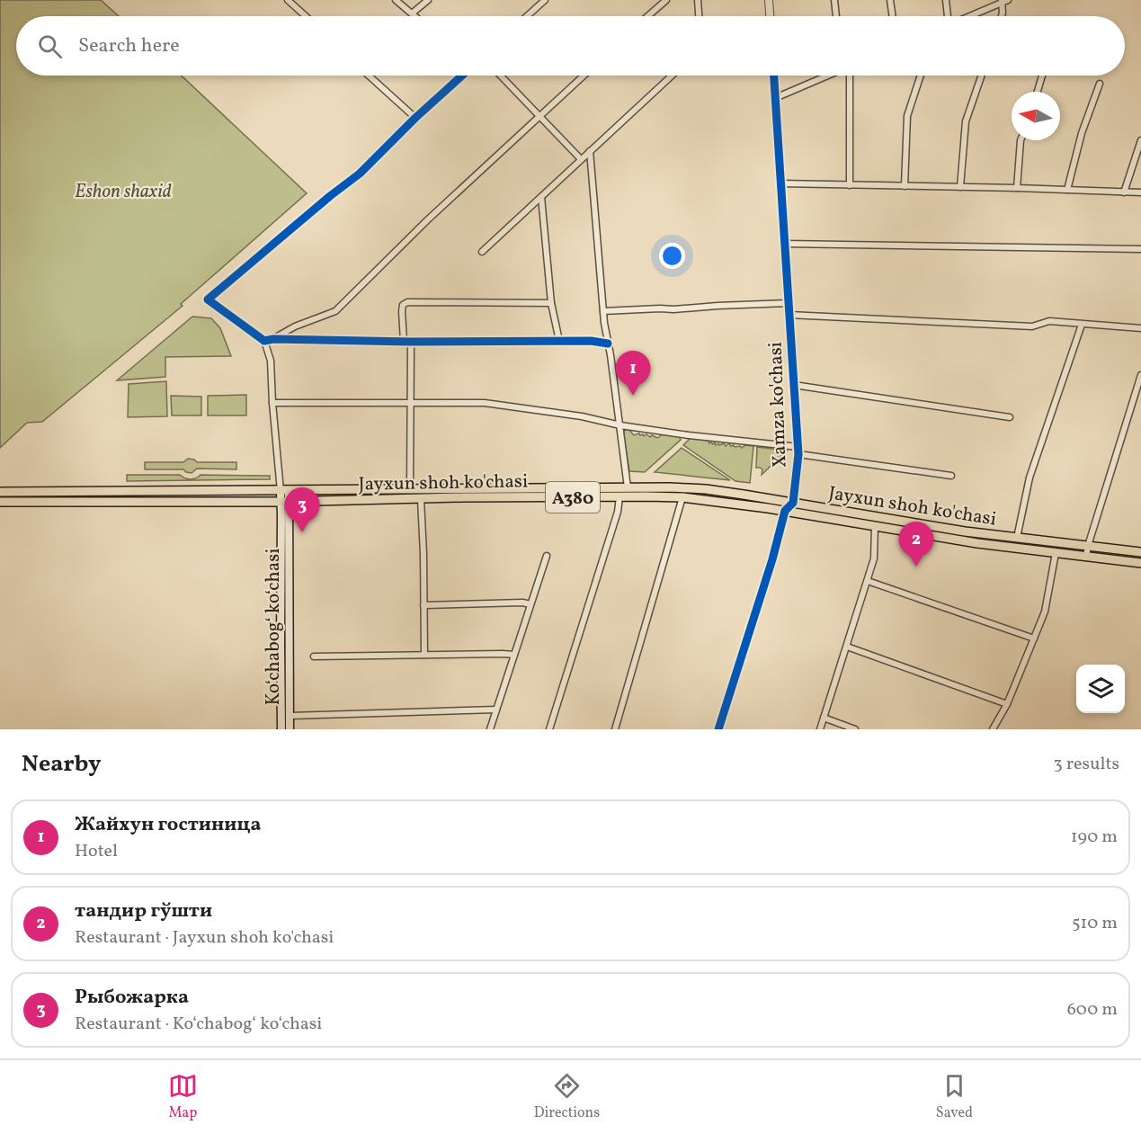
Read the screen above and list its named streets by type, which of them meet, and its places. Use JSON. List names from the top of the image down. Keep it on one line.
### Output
{"streets":{"highway":["Jayxun shoh ko'chasi","A380"],"main road":["Ko‘chabog‘ ko‘chasi"],"street":["Xamza ko'chasi"]},"crossings":[["Xamza ko'chasi","Jayxun shoh ko'chasi"],["Jayxun shoh ko'chasi","Ko‘chabog‘ ko‘chasi"]],"parks":["Eshon shaxid"],"north":"left","page":{"search":"Search here","pins":["1","3","2"],"heading":["Nearby","3 results"],"list":[{"mark":"1","name":"Жайхун гостиница","note":"Hotel","value":"190 m"},{"mark":"2","name":"тандир гўшти","note":"Restaurant · Jayxun shoh ko'chasi","value":"510 m"},{"mark":"3","name":"Рыбожарка","note":"Restaurant · Ko‘chabog‘ ko‘chasi","value":"600 m"}],"nav":["Map","Directions","Saved"]}}
